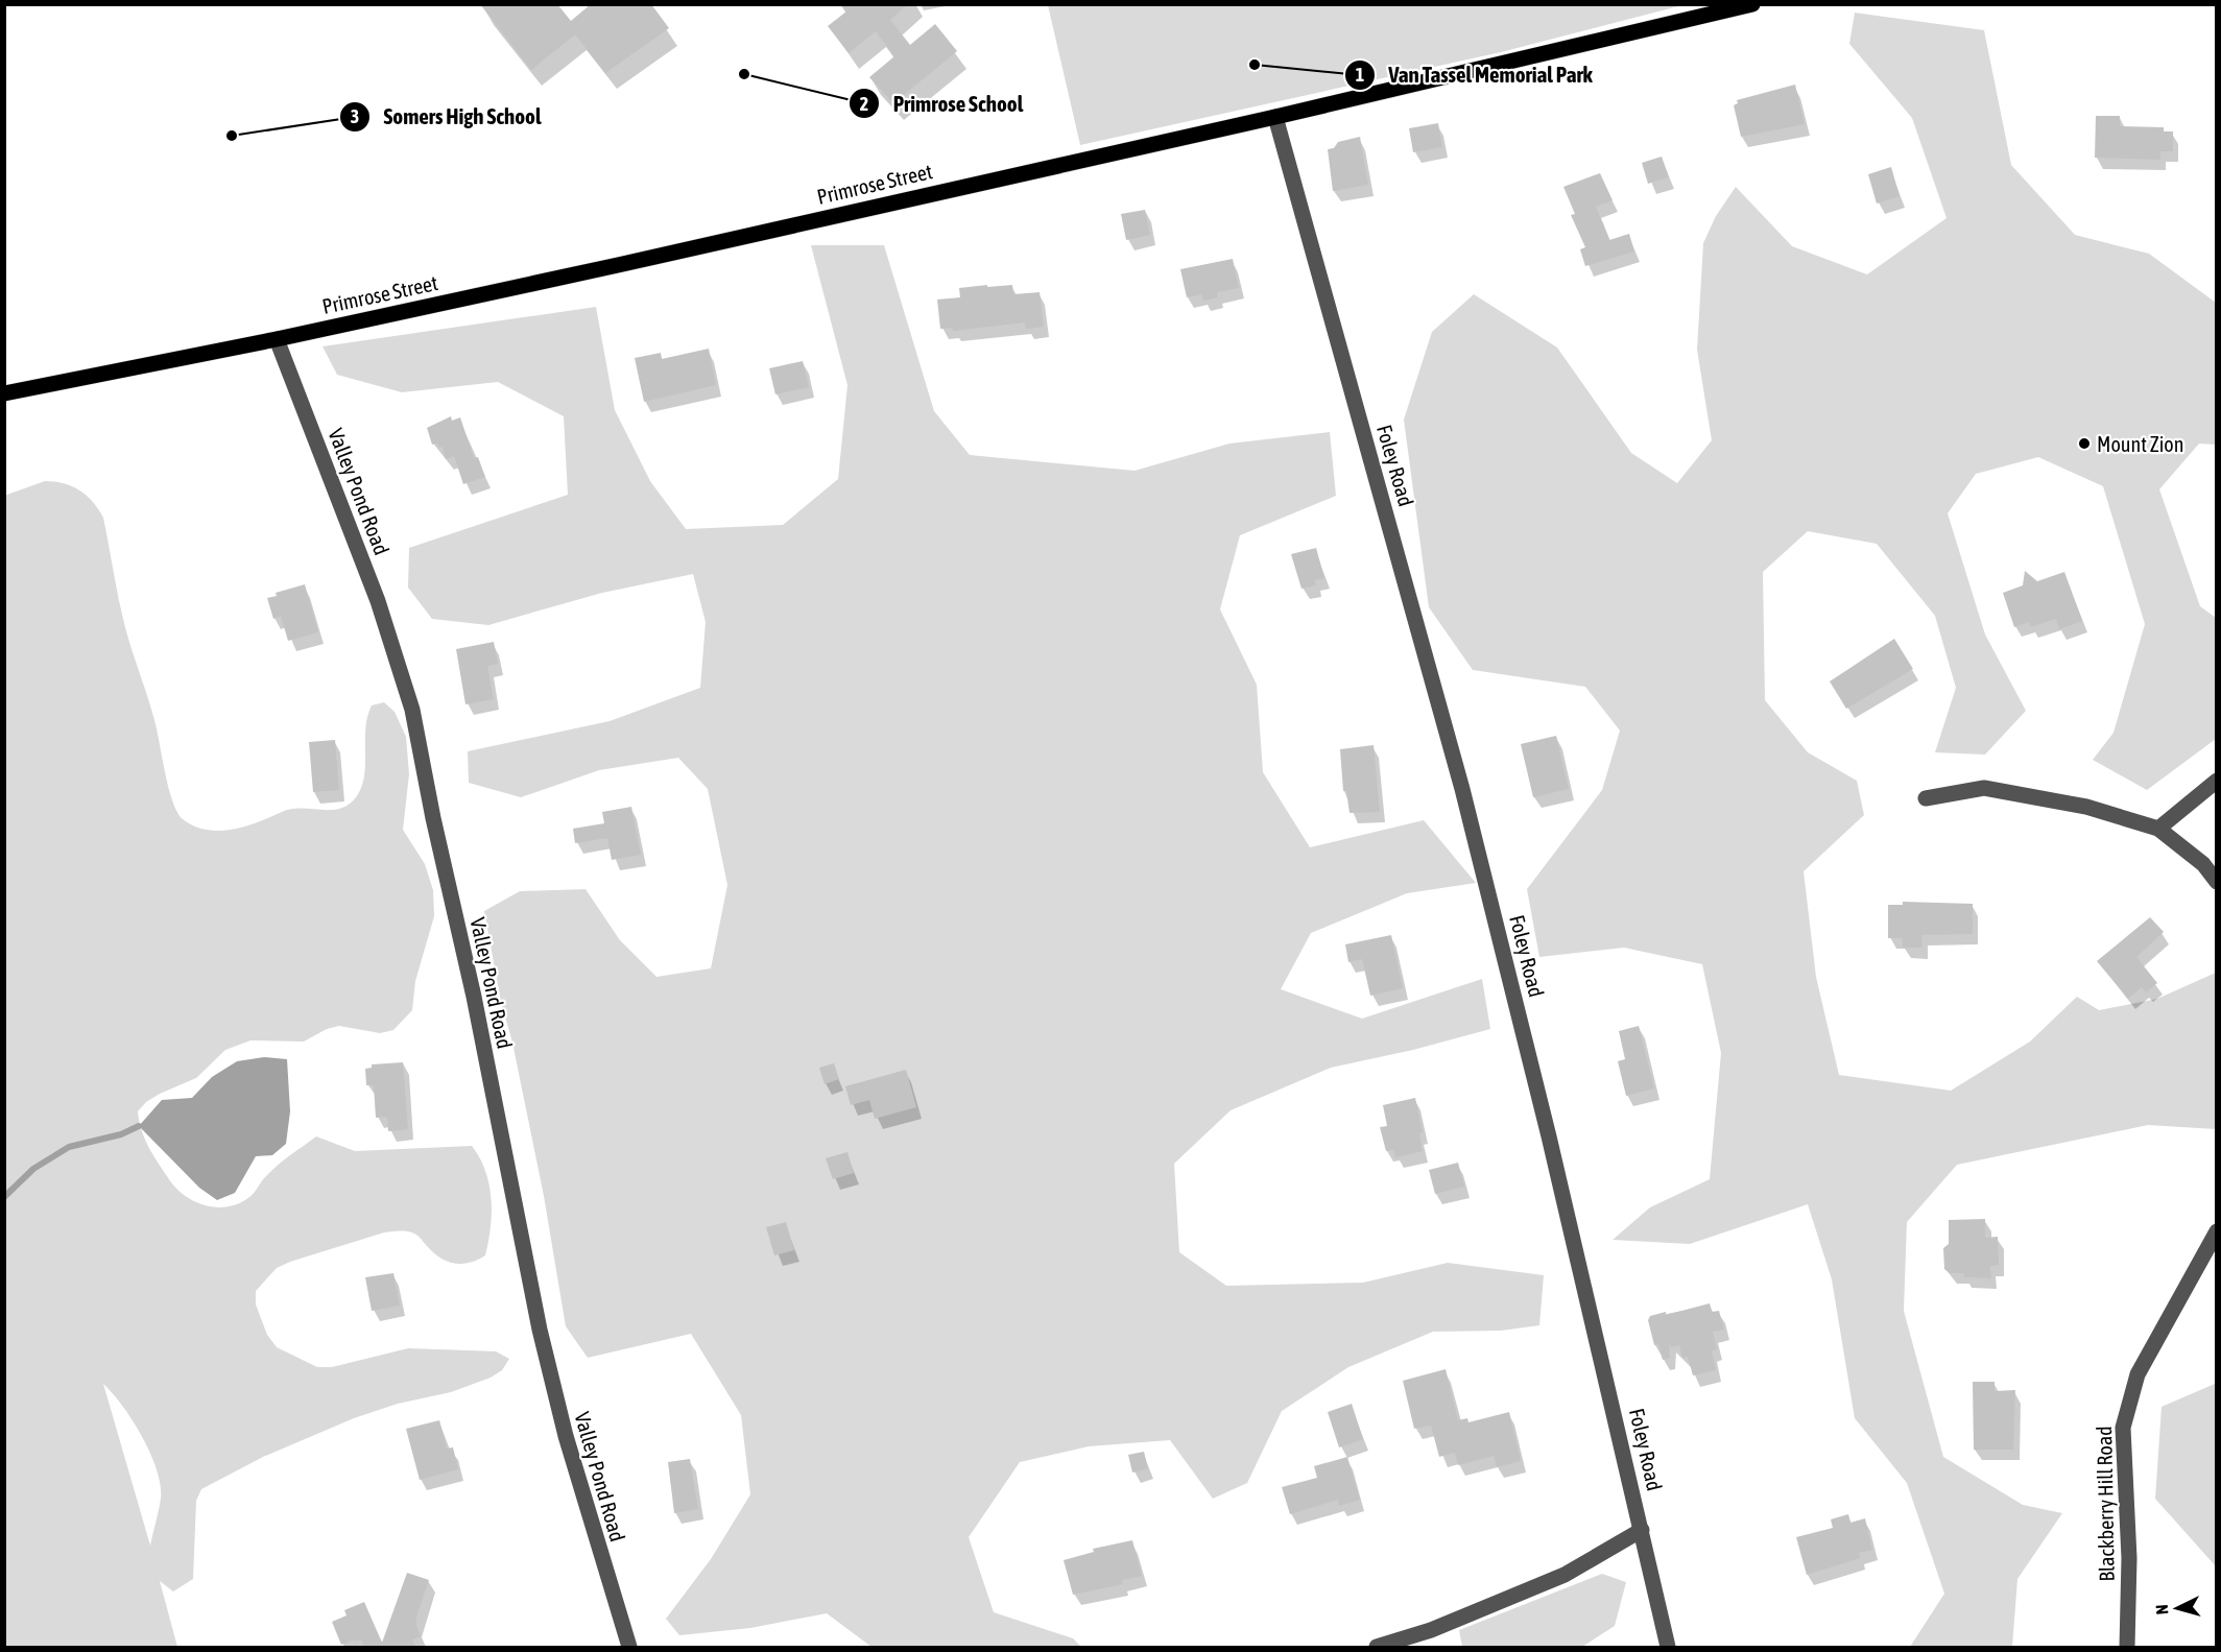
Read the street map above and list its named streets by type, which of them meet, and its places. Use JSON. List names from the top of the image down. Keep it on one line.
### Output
{"streets":{"main road":["Primrose Street"],"street":["Foley Road","Valley Pond Road","Blackberry Hill Road"]},"crossings":[["Primrose Street","Foley Road"],["Primrose Street","Valley Pond Road"]],"places":["Van Tassel Memorial Park","Primrose School","Somers High School","Mount Zion"],"north":"left"}
